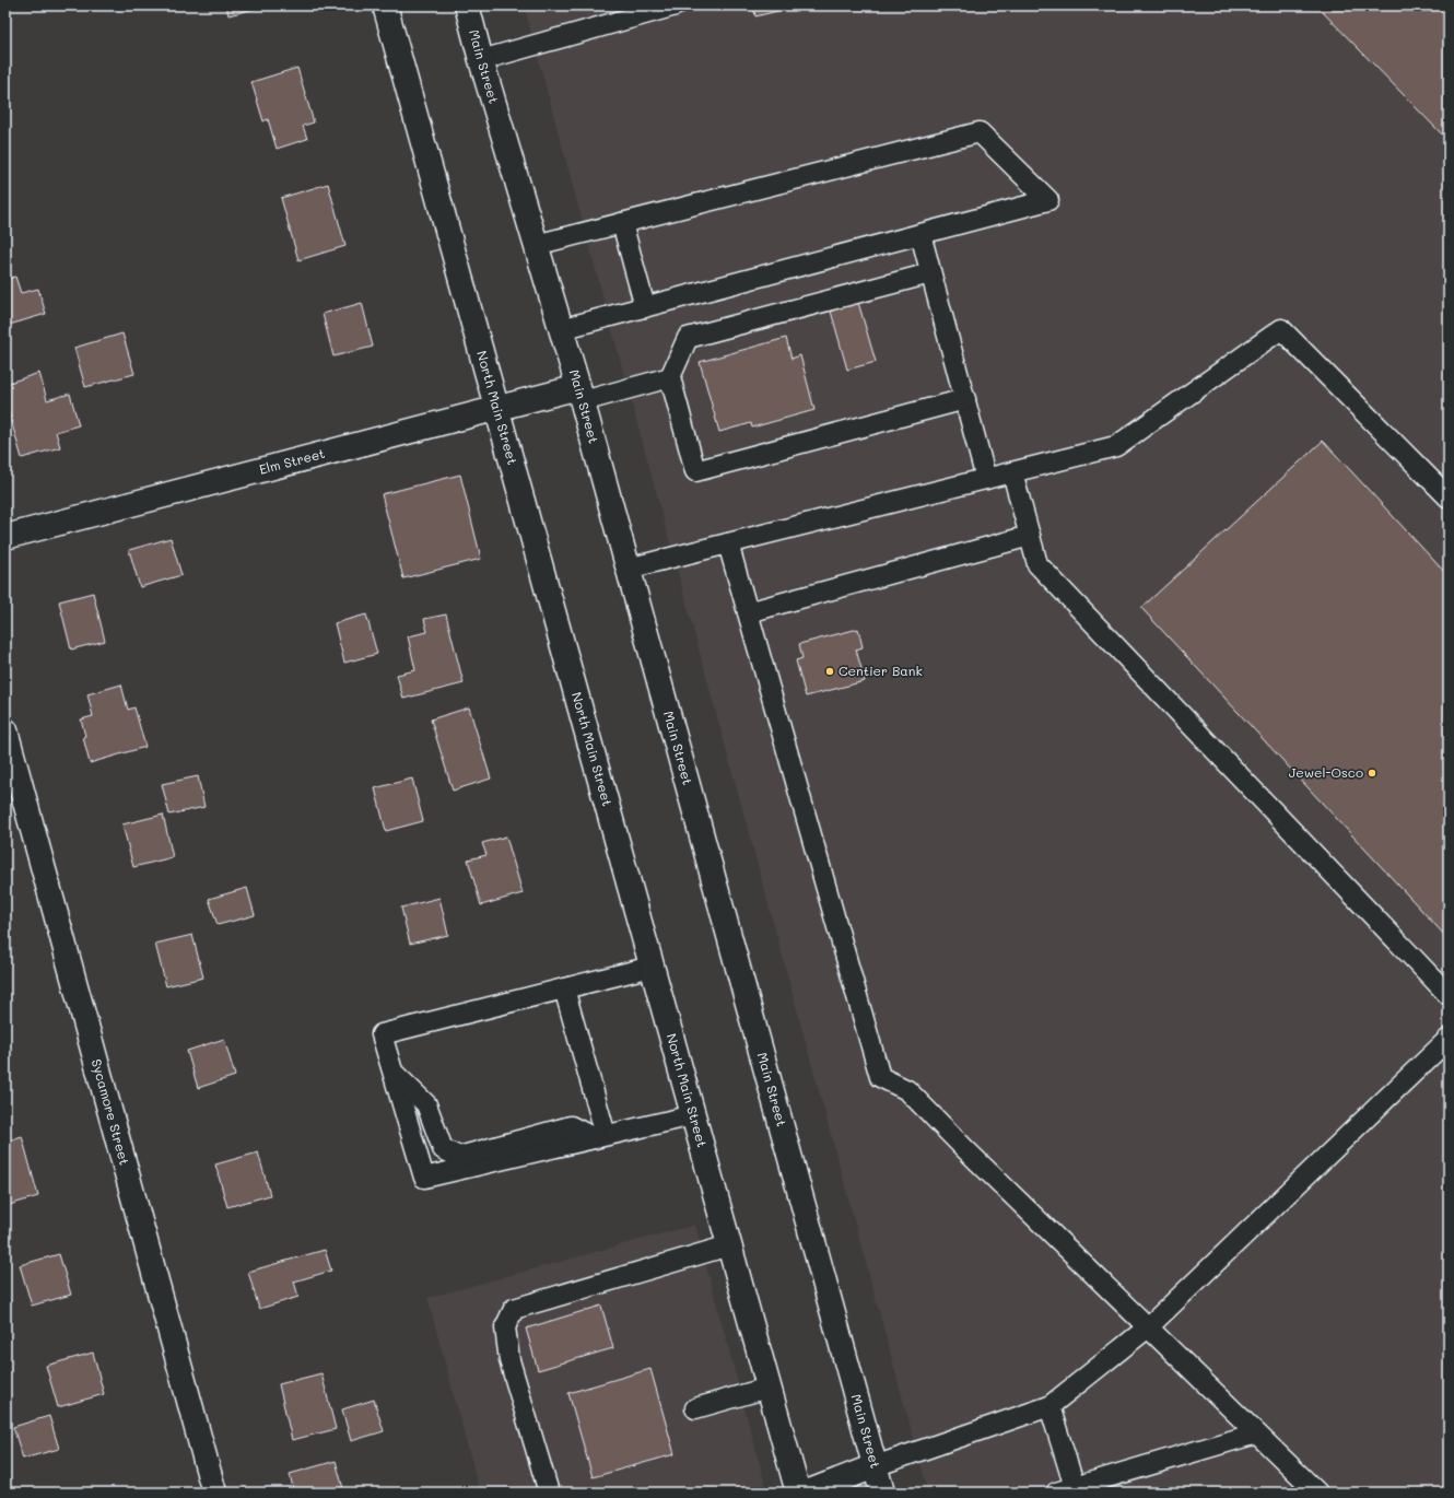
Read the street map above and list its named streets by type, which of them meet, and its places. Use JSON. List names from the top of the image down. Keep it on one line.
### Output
{"streets":{"street":["Main Street","North Main Street","Elm Street","Sycamore Street"]},"crossings":[["Main Street","Elm Street"],["North Main Street","Elm Street"]],"places":["Centier Bank","Jewel-Osco"]}
